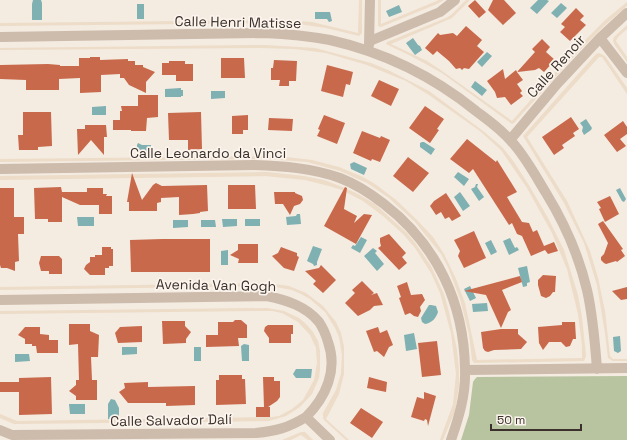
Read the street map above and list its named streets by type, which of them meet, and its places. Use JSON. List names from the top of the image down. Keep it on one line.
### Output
{"streets":{"street":["Calle Henri Matisse","Calle Renoir","Calle Leonardo da Vinci","Avenida Van Gogh","Calle Salvador Dalí"]},"crossings":[["Calle Henri Matisse","Calle Renoir"],["Avenida Van Gogh","Calle Salvador Dalí"]],"scale_bar":"50 m"}
